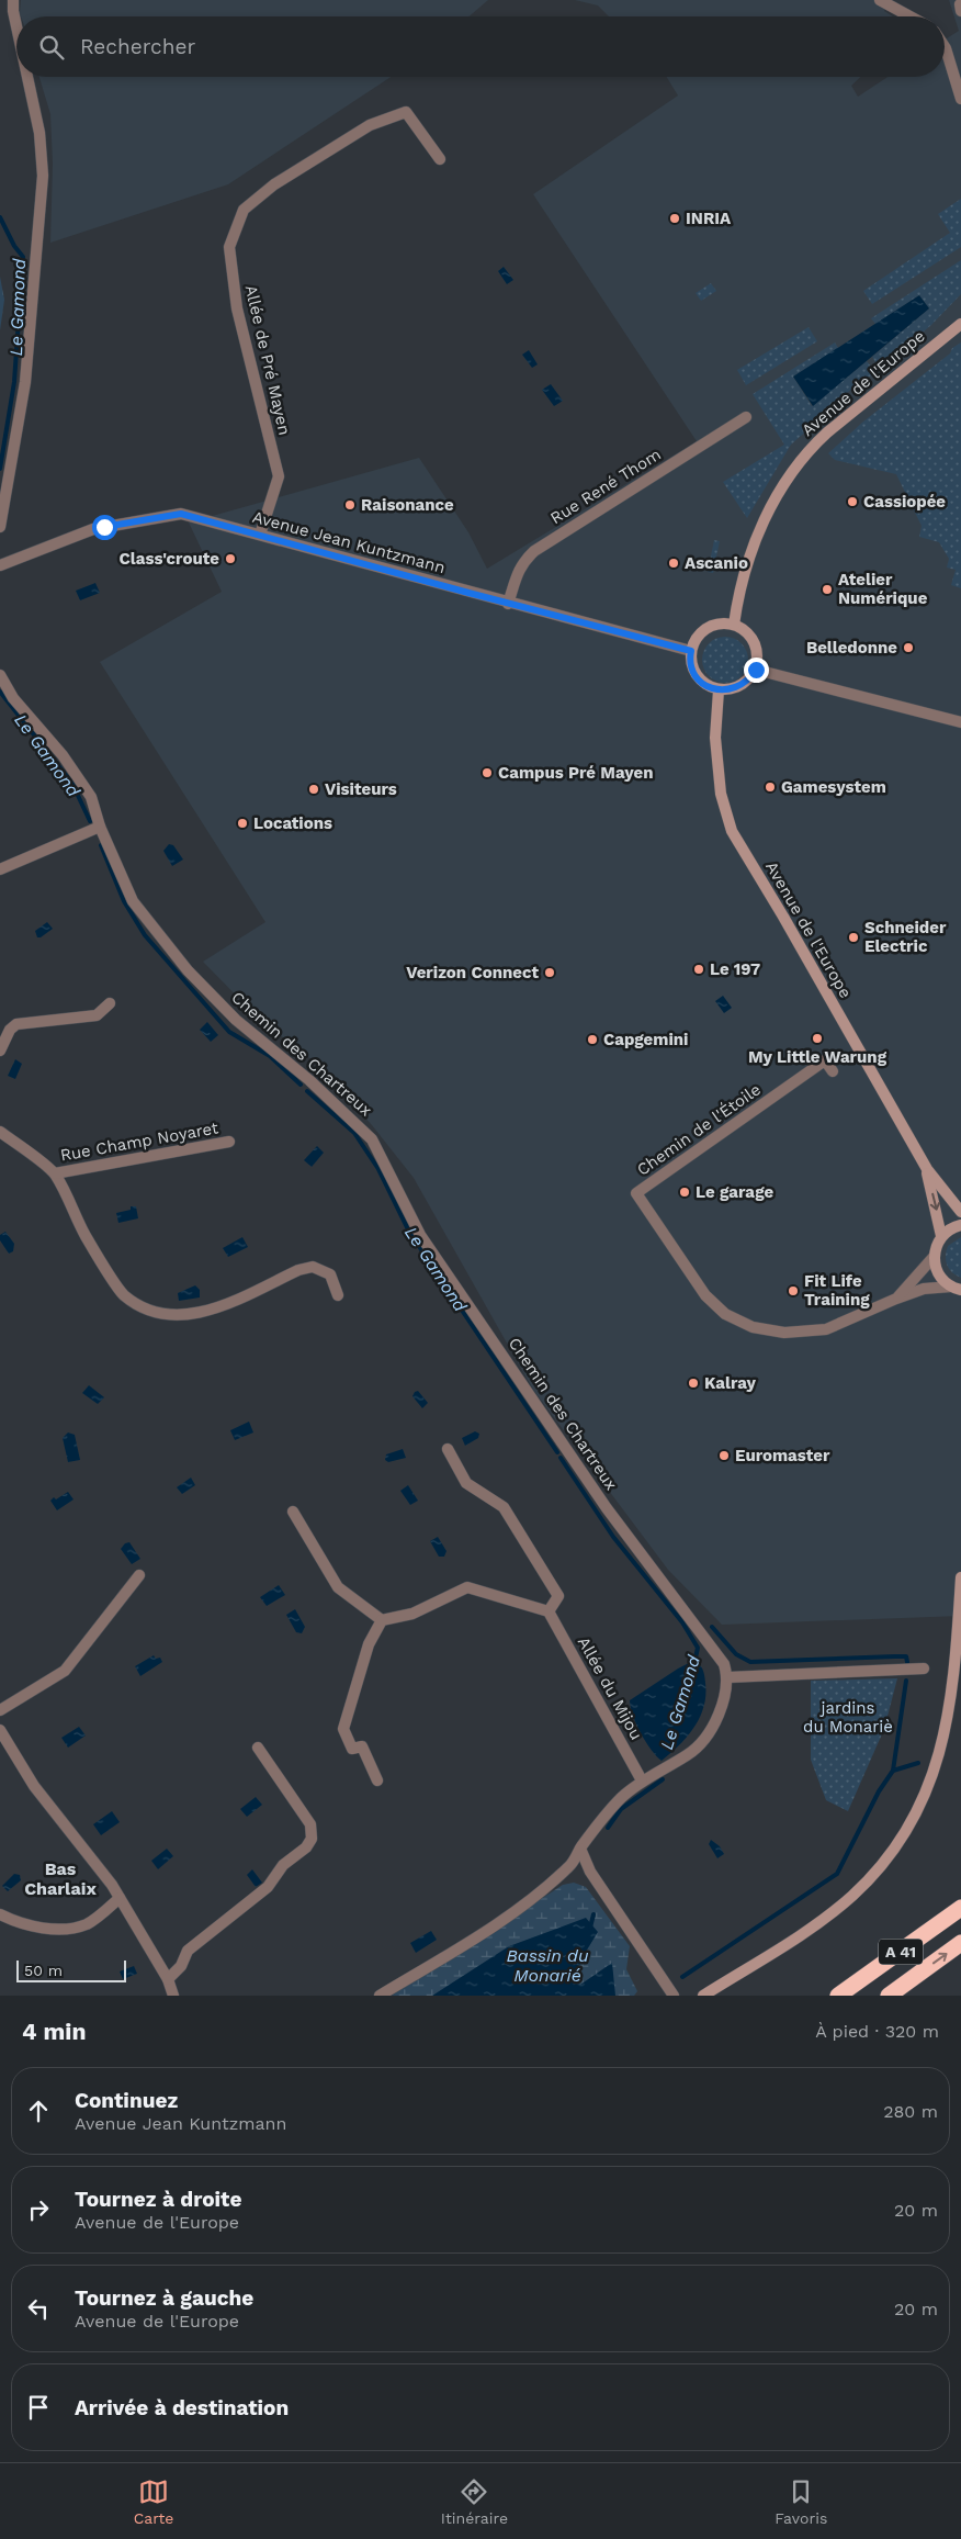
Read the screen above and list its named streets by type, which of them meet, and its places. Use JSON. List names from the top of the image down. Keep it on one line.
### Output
{"streets":{"highway":["A 41"],"main road":["Avenue de l'Europe"],"street":["Allée de Pré Mayen","Rue René Thom","Avenue Jean Kuntzmann","Chemin des Chartreux","Chemin de l'Étoile","Rue Champ Noyaret","Allée du Mijou"]},"crossings":[["Allée de Pré Mayen","Avenue Jean Kuntzmann"],["Avenue de l'Europe","Avenue Jean Kuntzmann"],["Rue René Thom","Avenue Jean Kuntzmann"]],"districts":["Bas Charlaix"],"water":["Le Gamond","Bassin du Monarié"],"parks":["jardins du Monariè"],"places":["INRIA","Cassiopée","Raisonance","Class'croute","Ascanio","Atelier Numérique","Belledonne","Campus Pré Mayen","Gamesystem","Visiteurs","Locations","Schneider Electric","Le 197","Verizon Connect","My Little Warung","Capgemini","Le garage","Fit Life Training","Kalray","Euromaster"],"scale_bar":"50 m","page":{"search":"Rechercher","scale":"50 m","heading":["4 min","À pied · 320 m"],"list":[["Continuez","Avenue Jean Kuntzmann","280 m"],["Tournez à droite","Avenue de l'Europe","20 m"],["Tournez à gauche","Avenue de l'Europe","20 m"],"Arrivée à destination"],"nav":["Carte","Itinéraire","Favoris"]}}
